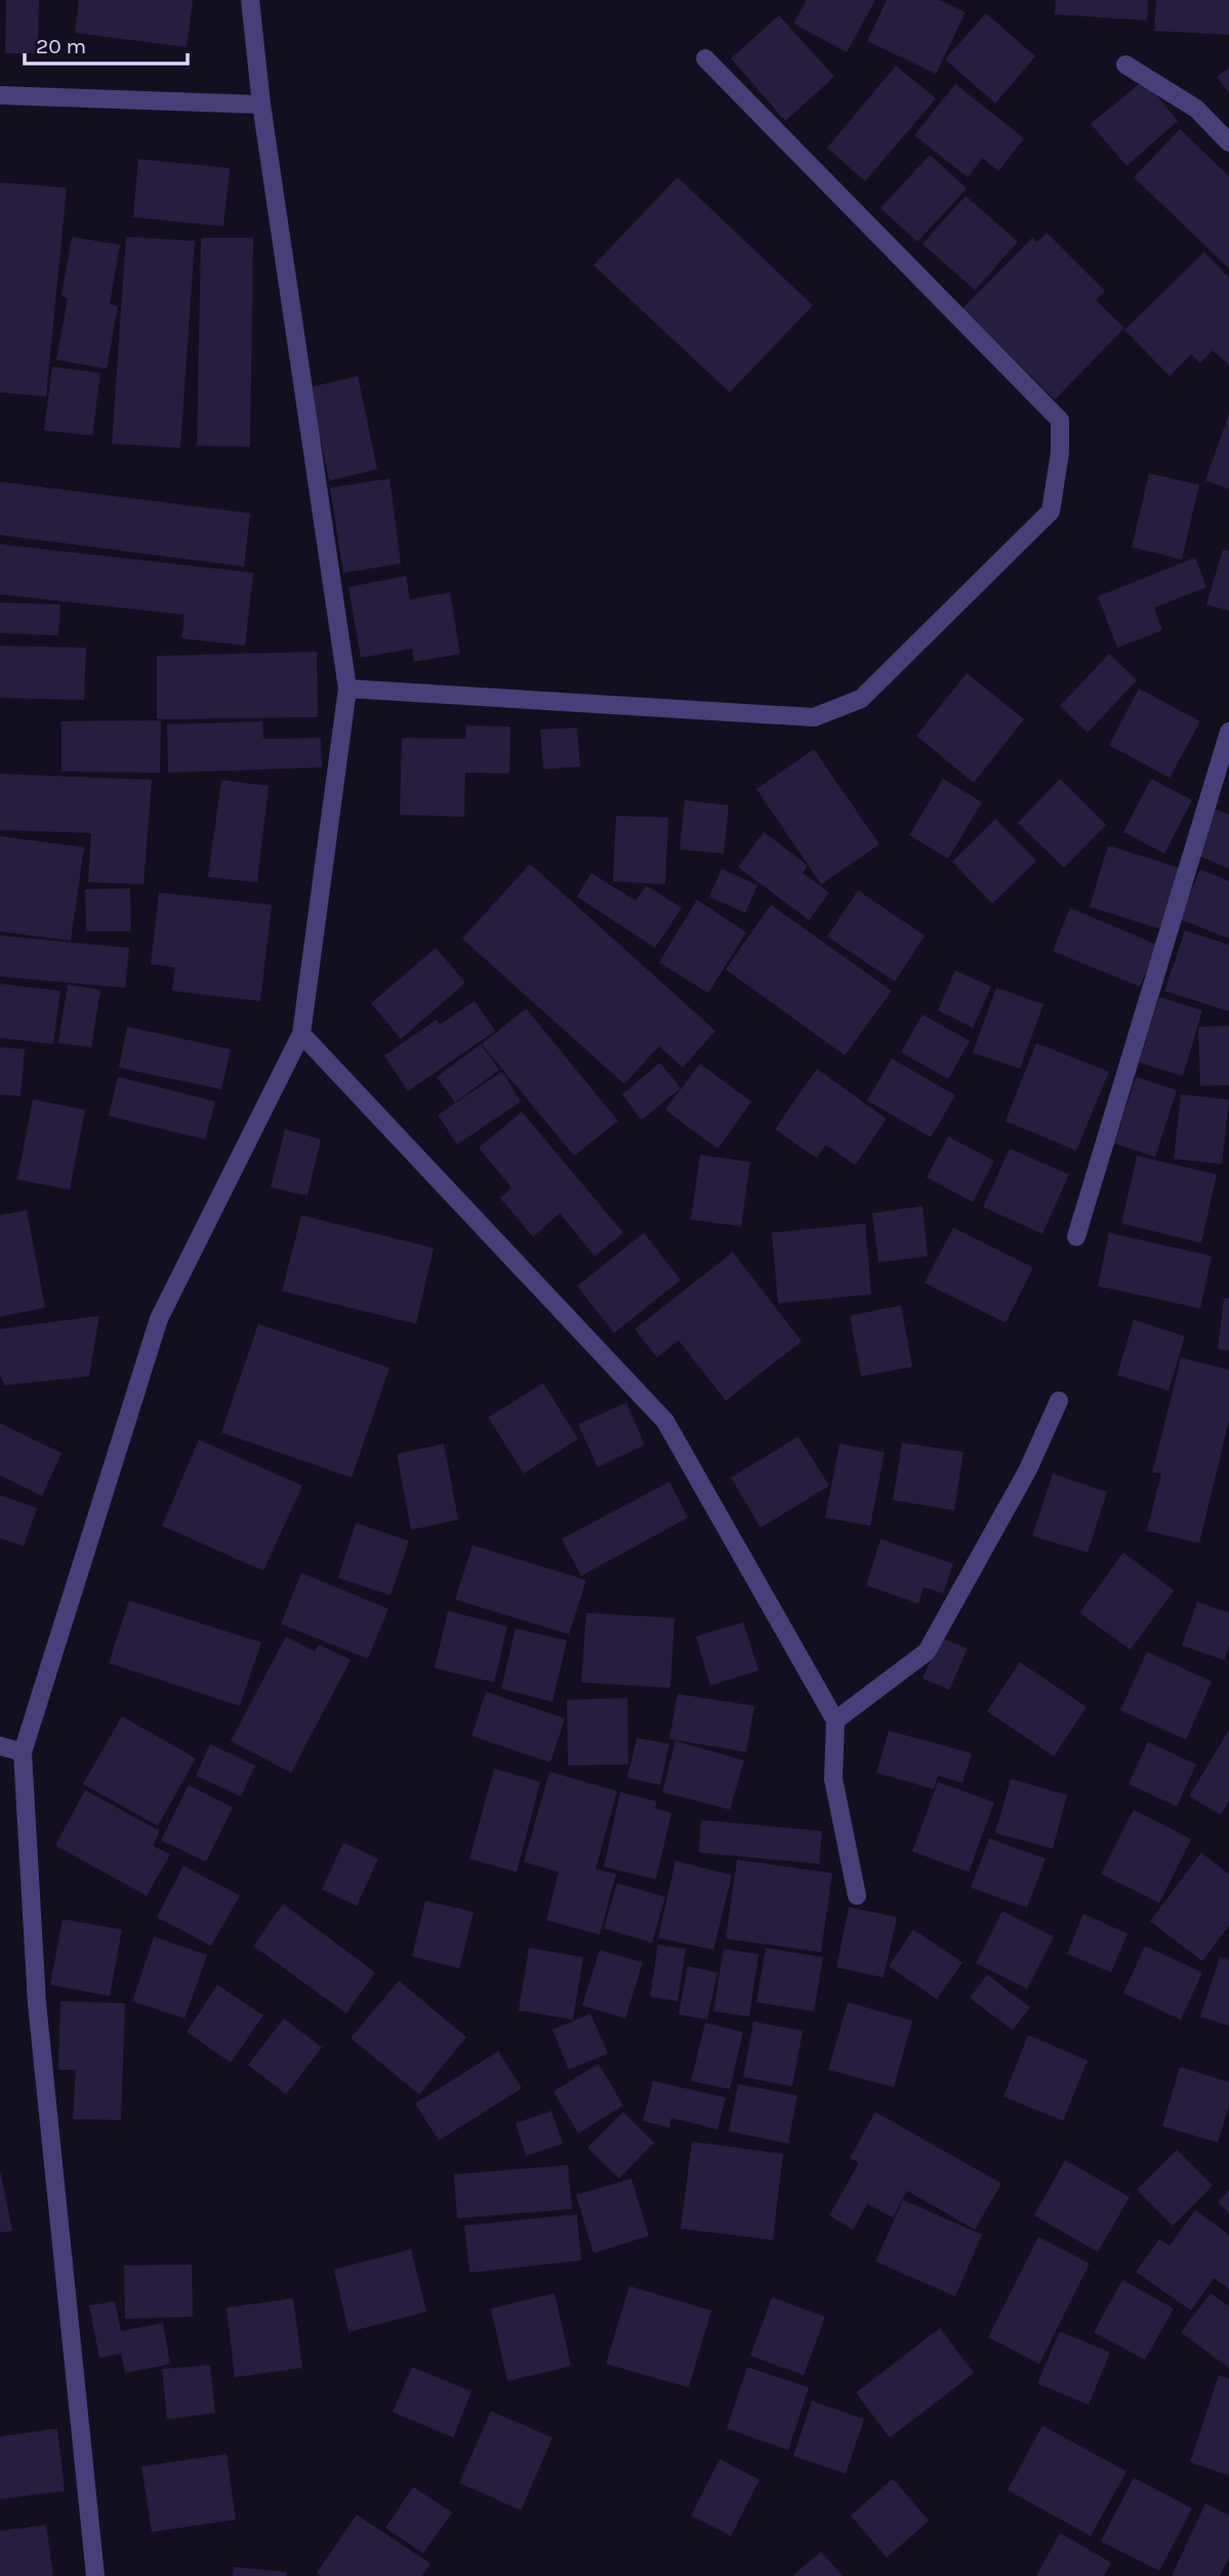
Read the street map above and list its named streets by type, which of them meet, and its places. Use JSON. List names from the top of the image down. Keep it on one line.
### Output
{"scale_bar":"20 m"}
